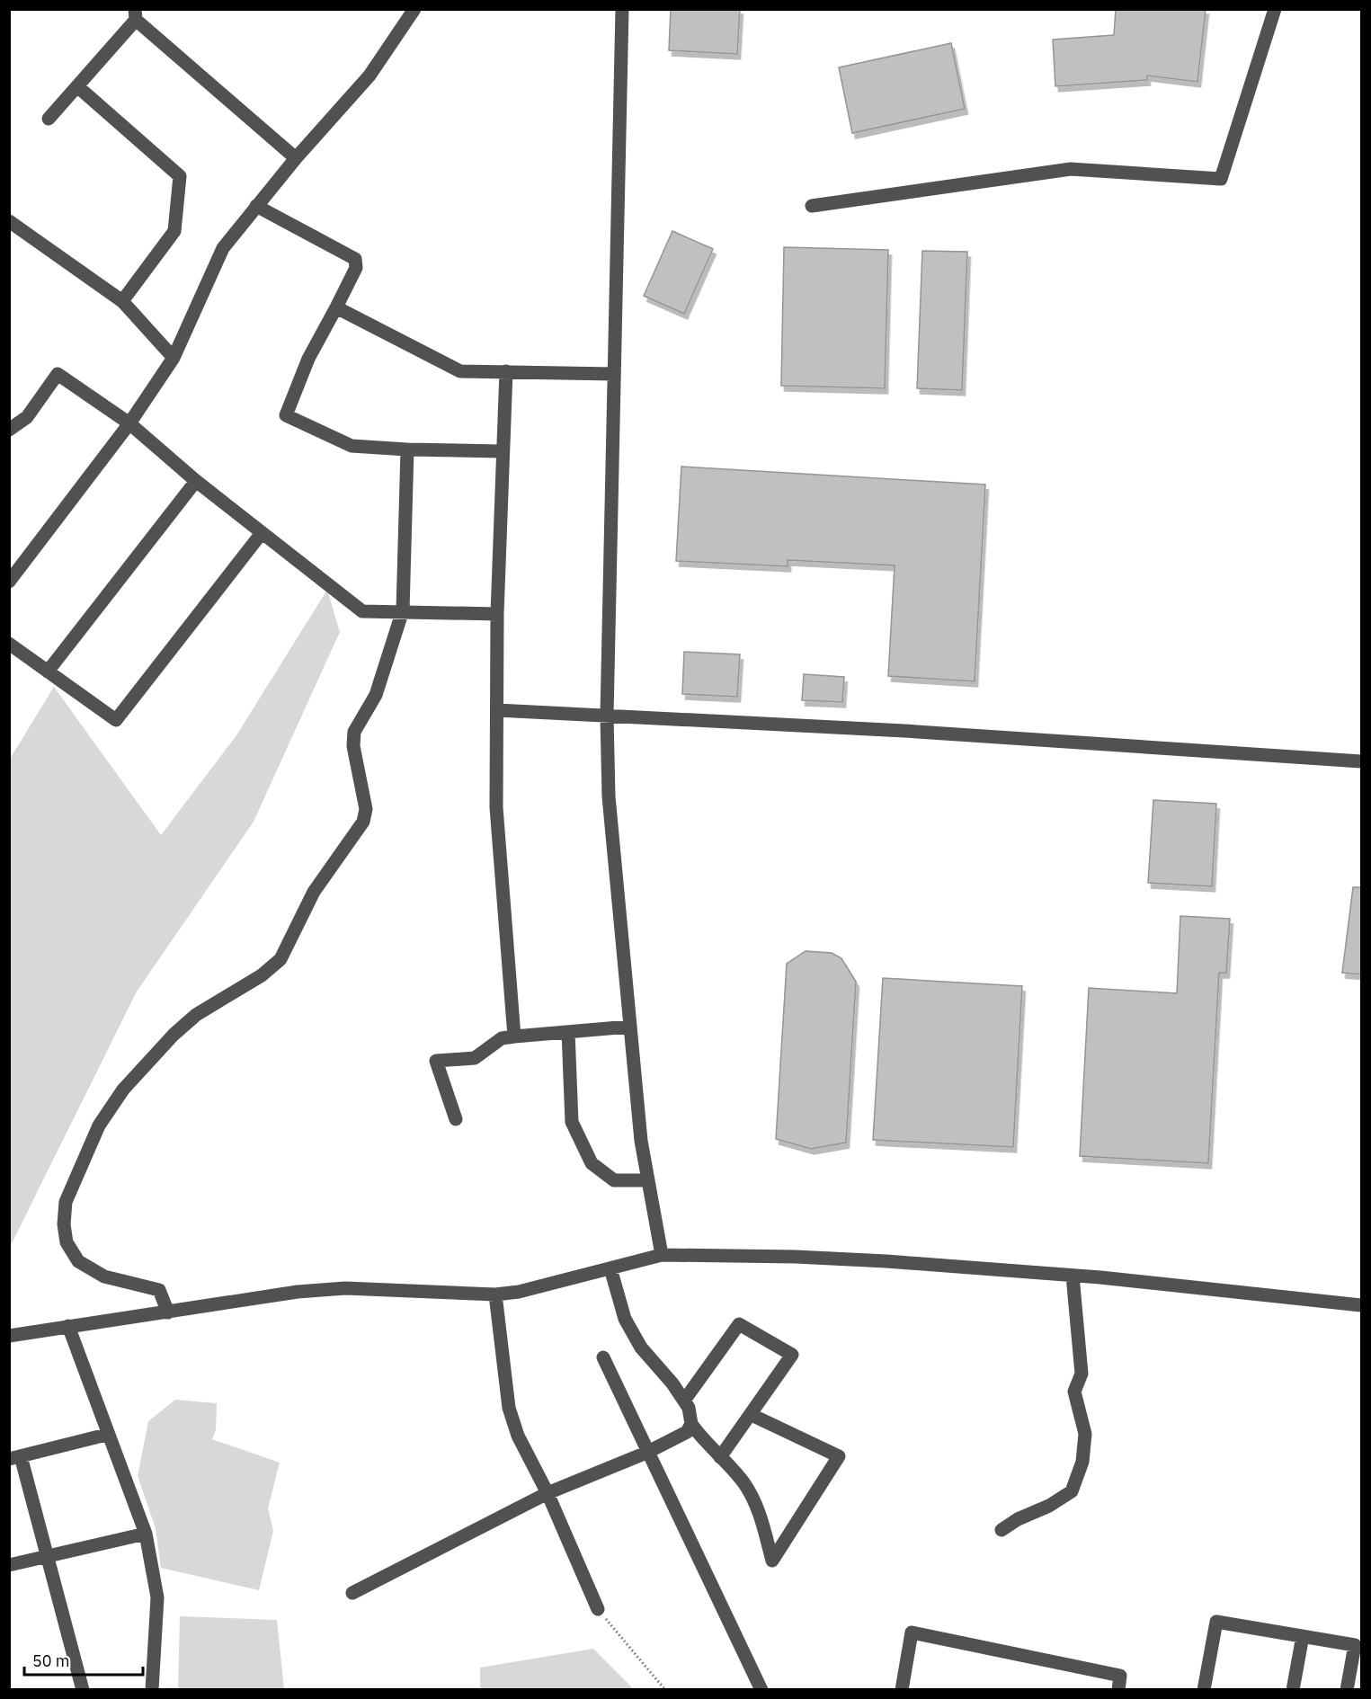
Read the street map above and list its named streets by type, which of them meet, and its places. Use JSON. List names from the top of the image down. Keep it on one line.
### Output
{"scale_bar":"50 m"}
